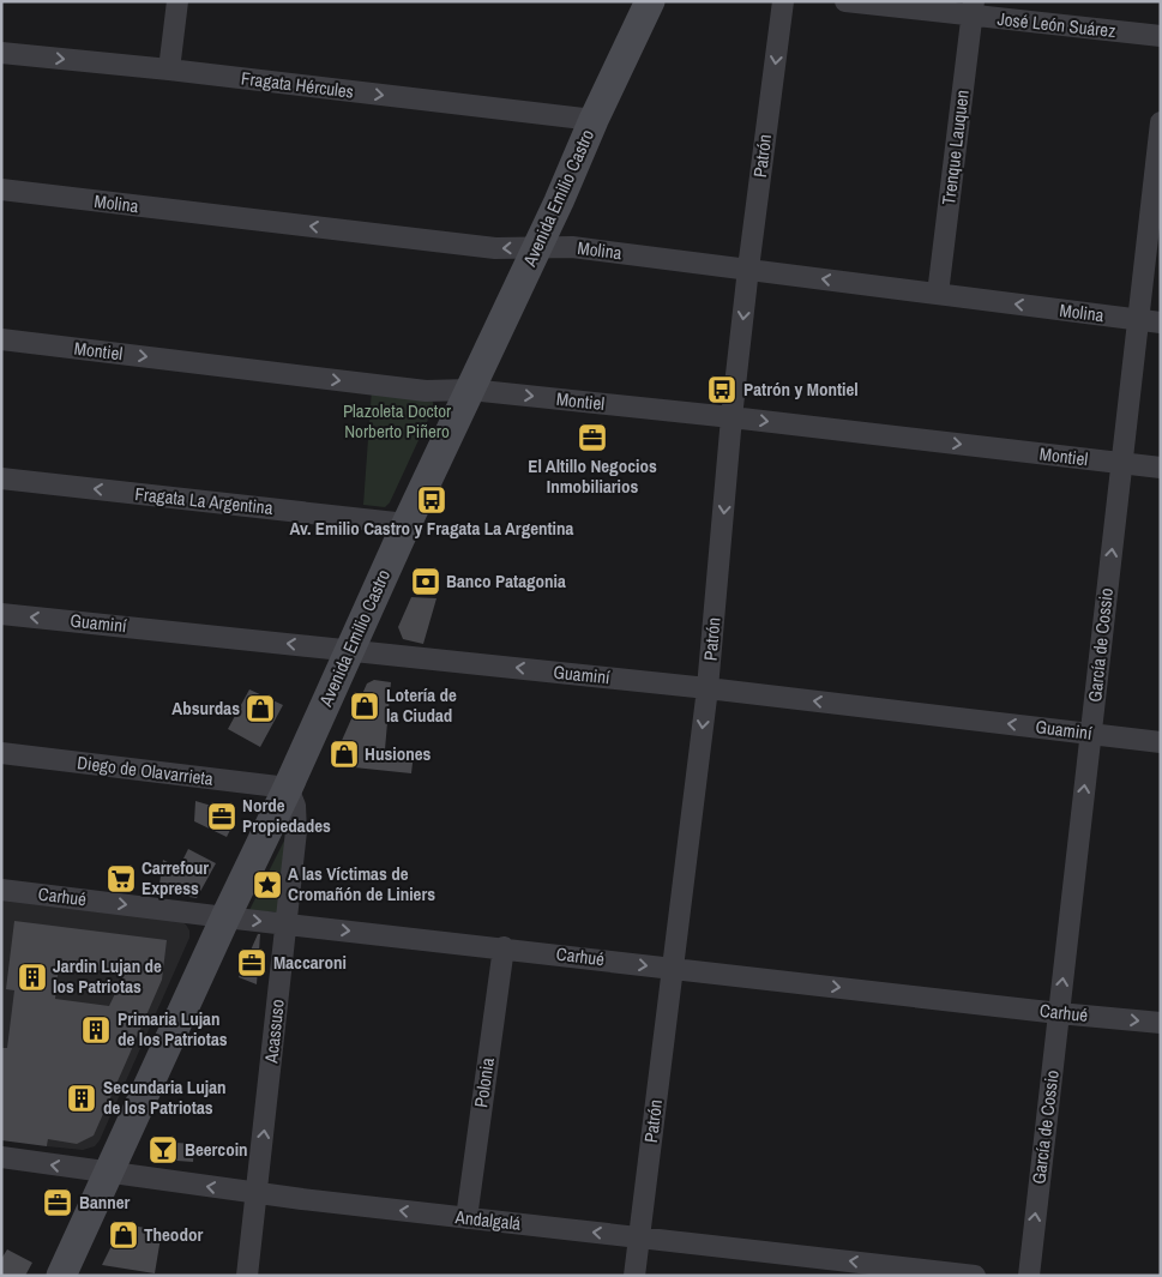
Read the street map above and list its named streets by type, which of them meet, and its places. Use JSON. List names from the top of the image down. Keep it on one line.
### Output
{"streets":{"main road":["Avenida Emilio Castro"],"street":["José León Suárez","Fragata Hércules","Trenque Lauquen","Patrón","Molina","Montiel","Fragata La Argentina","Guaminí","García de Cossio","Diego de Olavarrieta","Carhué","Acassuso","Polonia","Andalgalá"]},"crossings":[["José León Suárez","Trenque Lauquen"],["Fragata Hércules","Avenida Emilio Castro"],["Trenque Lauquen","Molina"],["Patrón","Molina"],["Patrón","Montiel"],["Patrón","Guaminí"],["Patrón","Carhué"],["Patrón","Andalgalá"],["Avenida Emilio Castro","Molina"],["Avenida Emilio Castro","Montiel"],["Avenida Emilio Castro","Fragata La Argentina"],["Avenida Emilio Castro","Guaminí"],["Avenida Emilio Castro","Diego de Olavarrieta"],["Avenida Emilio Castro","Carhué"],["Avenida Emilio Castro","Acassuso"],["Avenida Emilio Castro","Andalgalá"],["Molina","García de Cossio"],["Montiel","García de Cossio"],["Guaminí","García de Cossio"],["García de Cossio","Carhué"],["Diego de Olavarrieta","Acassuso"],["Carhué","Acassuso"],["Carhué","Polonia"],["Acassuso","Andalgalá"],["Polonia","Andalgalá"]],"one_way":["Fragata Hércules","Patrón","Molina","Montiel","Fragata La Argentina","Guaminí","García de Cossio","Carhué","Acassuso","Andalgalá"],"parks":["Plazoleta Doctor Norberto Piñero"],"places":{"bus stop":["Patrón y Montiel","Av. Emilio Castro y Fragata La Argentina"],"office":["El Altillo Negocios Inmobiliarios","Norde Propiedades","Maccaroni","Banner"],"bank":["Banco Patagonia"],"shop":["Lotería de la Ciudad","Absurdas","Husiones","Theodor"],"supermarket":["Carrefour Express"],"place":["A las Víctimas de Cromañón de Liniers"],"building":["Jardin Lujan de los Patriotas","Primaria Lujan de los Patriotas","Secundaria Lujan de los Patriotas"],"bar":["Beercoin"]}}
